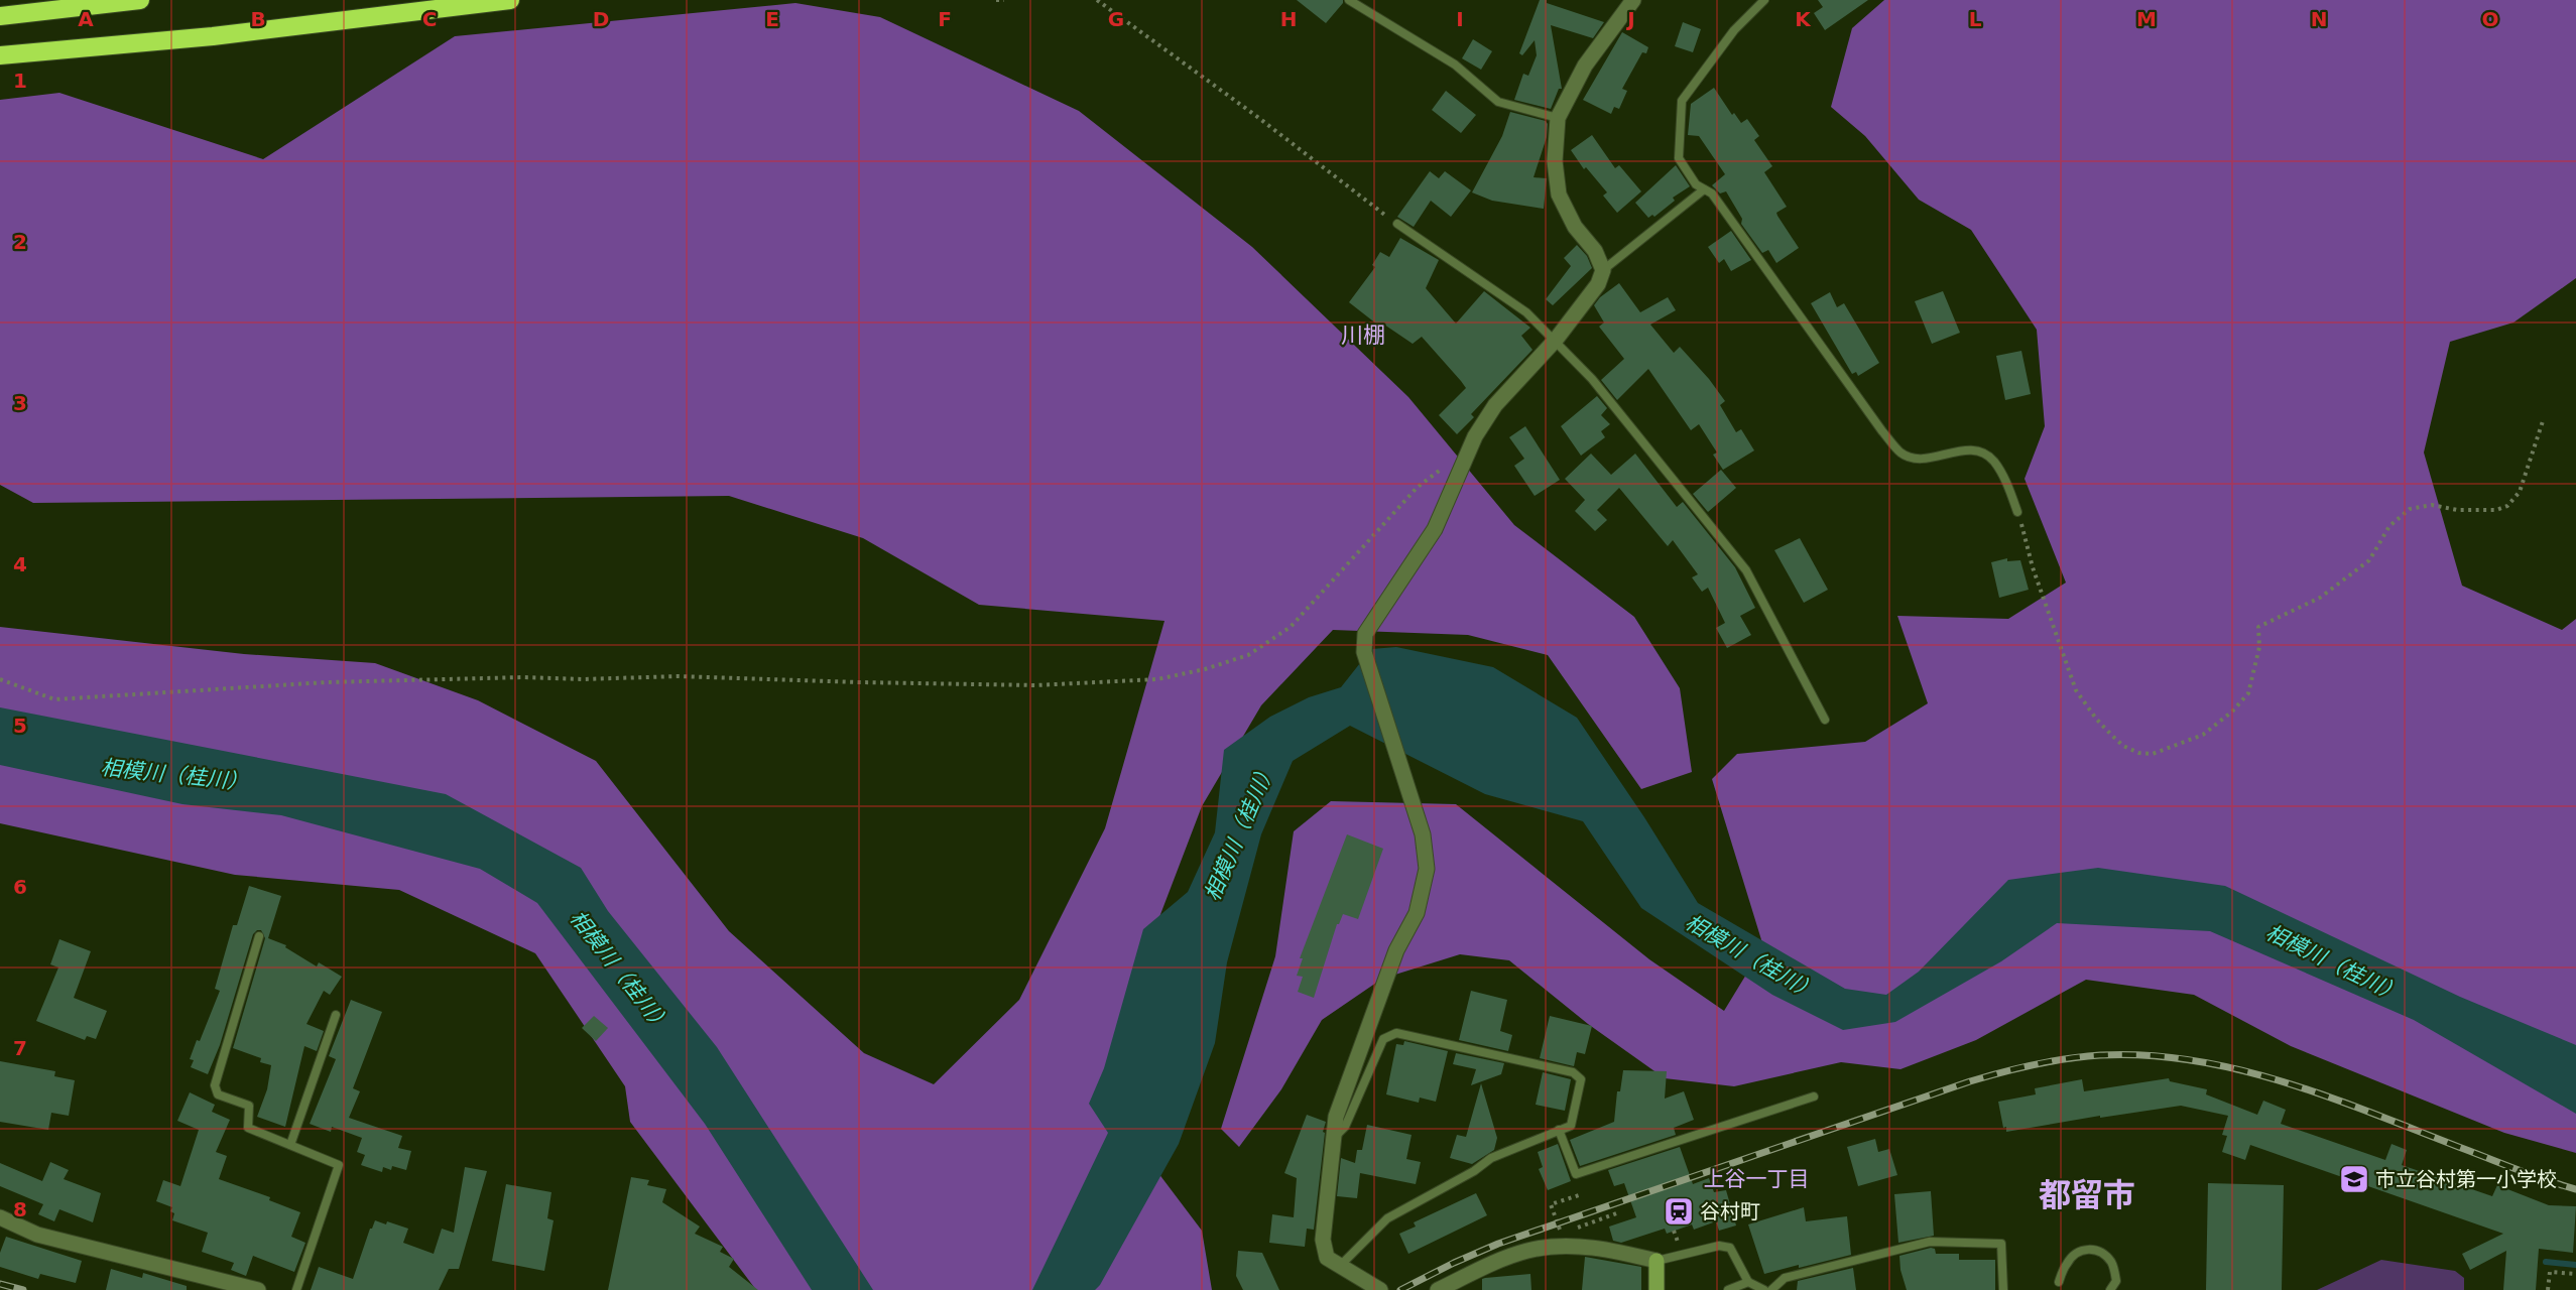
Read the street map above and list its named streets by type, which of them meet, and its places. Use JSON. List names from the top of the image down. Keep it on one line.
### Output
{"districts":["川棚","上谷一丁目","都留市"],"water":["相模川（桂川）"],"places":{"school or university":["市立谷村第一小学校"],"station":["谷村町"]},"grid":{"columns":["A","B","C","D","E","F","G","H","I","J","K","L","M","N","O"],"rows":["1","2","3","4","5","6","7","8"]}}
